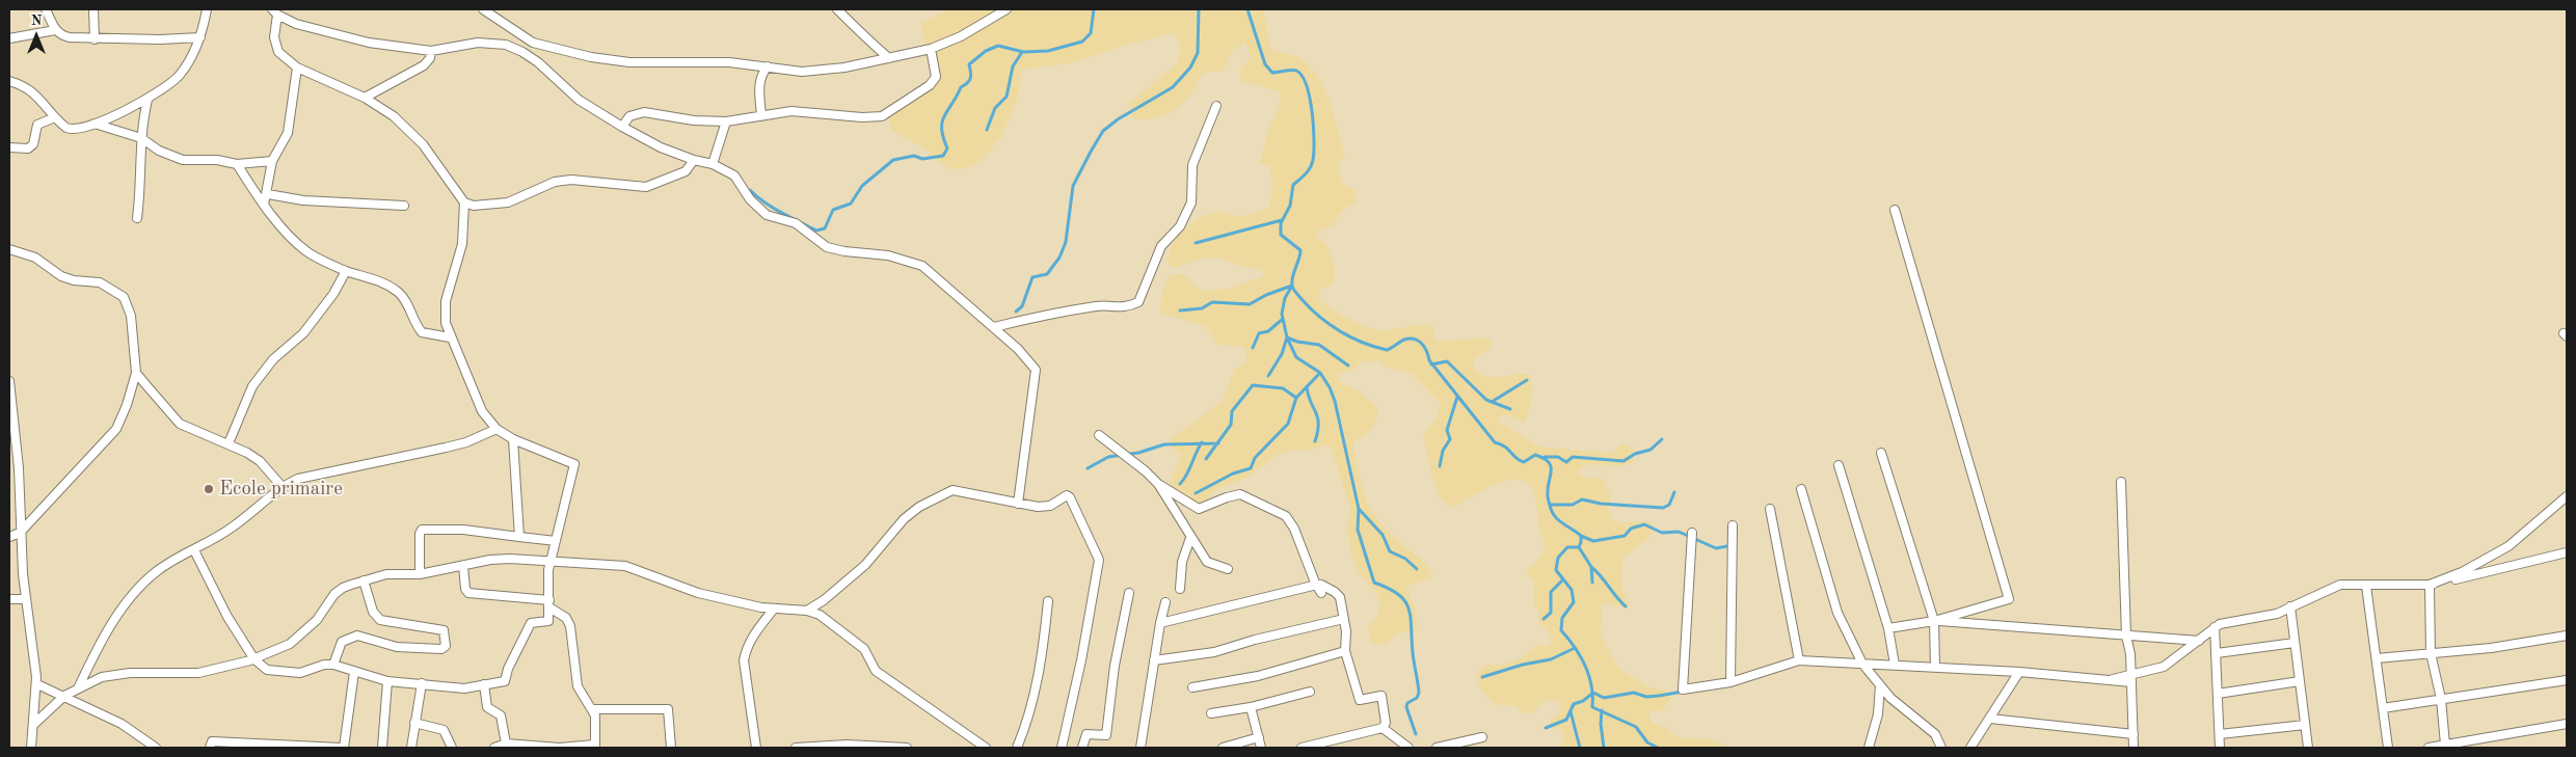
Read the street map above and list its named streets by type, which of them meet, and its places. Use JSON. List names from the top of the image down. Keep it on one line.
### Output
{"places":["Ecole primaire"],"north":"top"}
